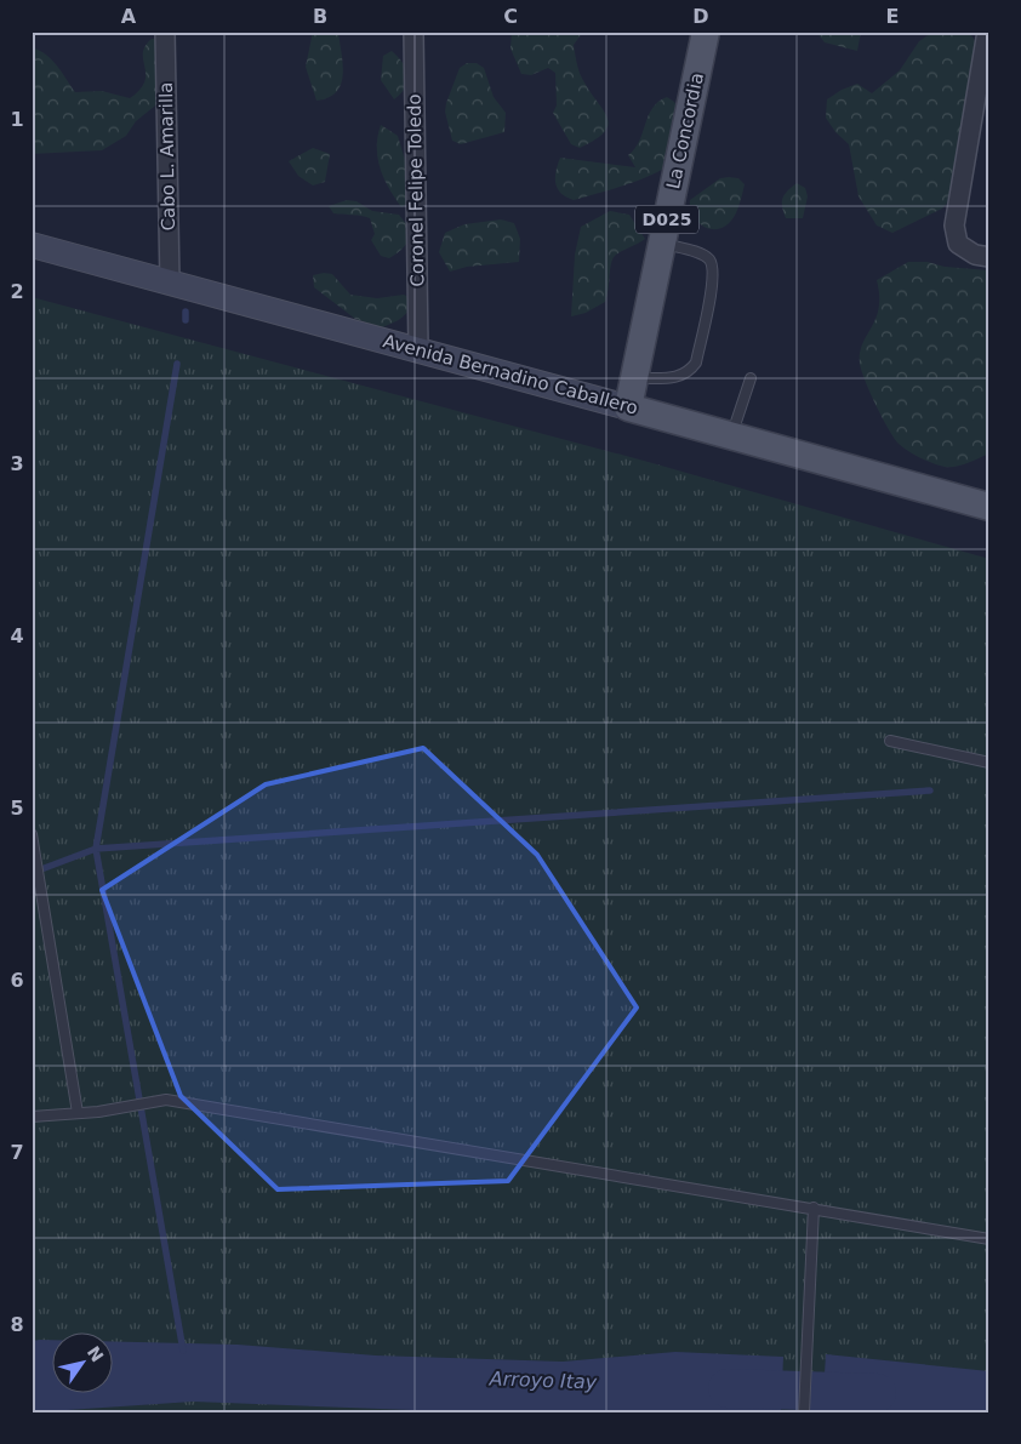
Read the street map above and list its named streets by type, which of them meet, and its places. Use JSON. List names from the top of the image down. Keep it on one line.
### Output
{"streets":{"main road":["La Concordia","D025","Avenida Bernadino Caballero"],"street":["Cabo L. Amarilla","Coronel Felipe Toledo"]},"crossings":[["La Concordia","Avenida Bernadino Caballero"],["Cabo L. Amarilla","Avenida Bernadino Caballero"],["Coronel Felipe Toledo","Avenida Bernadino Caballero"]],"water":["Arroyo Itay"],"north":"top right","grid":{"columns":["A","B","C","D","E"],"rows":["1","2","3","4","5","6","7","8"]}}
